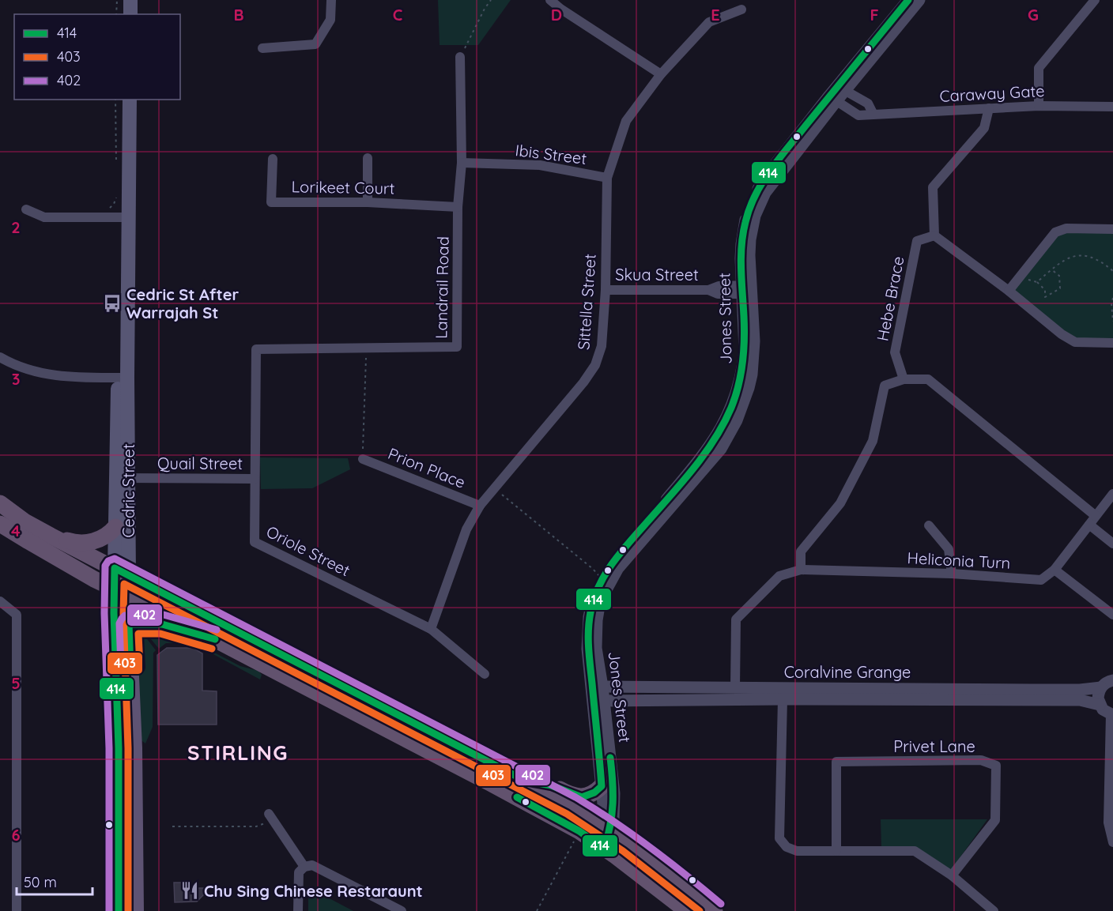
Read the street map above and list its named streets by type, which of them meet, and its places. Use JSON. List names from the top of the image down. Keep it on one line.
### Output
{"streets":{"main road":["Cedric Street"],"street":["Caraway Gate","Ibis Street","Lorikeet Court","Skua Street","Landrail Road","Hebe Brace","Sittella Street","Jones Street","Quail Street","Prion Place","Oriole Street","Heliconia Turn","Coralvine Grange","Privet Lane"]},"crossings":[["Caraway Gate","Jones Street"],["Ibis Street","Landrail Road"],["Ibis Street","Sittella Street"],["Lorikeet Court","Landrail Road"],["Skua Street","Sittella Street"],["Skua Street","Jones Street"],["Landrail Road","Oriole Street"],["Sittella Street","Prion Place"],["Sittella Street","Oriole Street"],["Jones Street","Coralvine Grange"],["Quail Street","Cedric Street"],["Quail Street","Oriole Street"],["Heliconia Turn","Coralvine Grange"]],"districts":["STIRLING"],"places":{"bus stop":["Cedric St After Warrajah St"],"restaurant":["Chu Sing Chinese Restaraunt"]},"lines":["transit line 414","transit line 402","transit line 403"],"legend":["414","403","402"],"scale_bar":"50 m","grid":{"columns":["B","C","D","E","F","G"],"rows":["2","3","4","5","6"]}}
